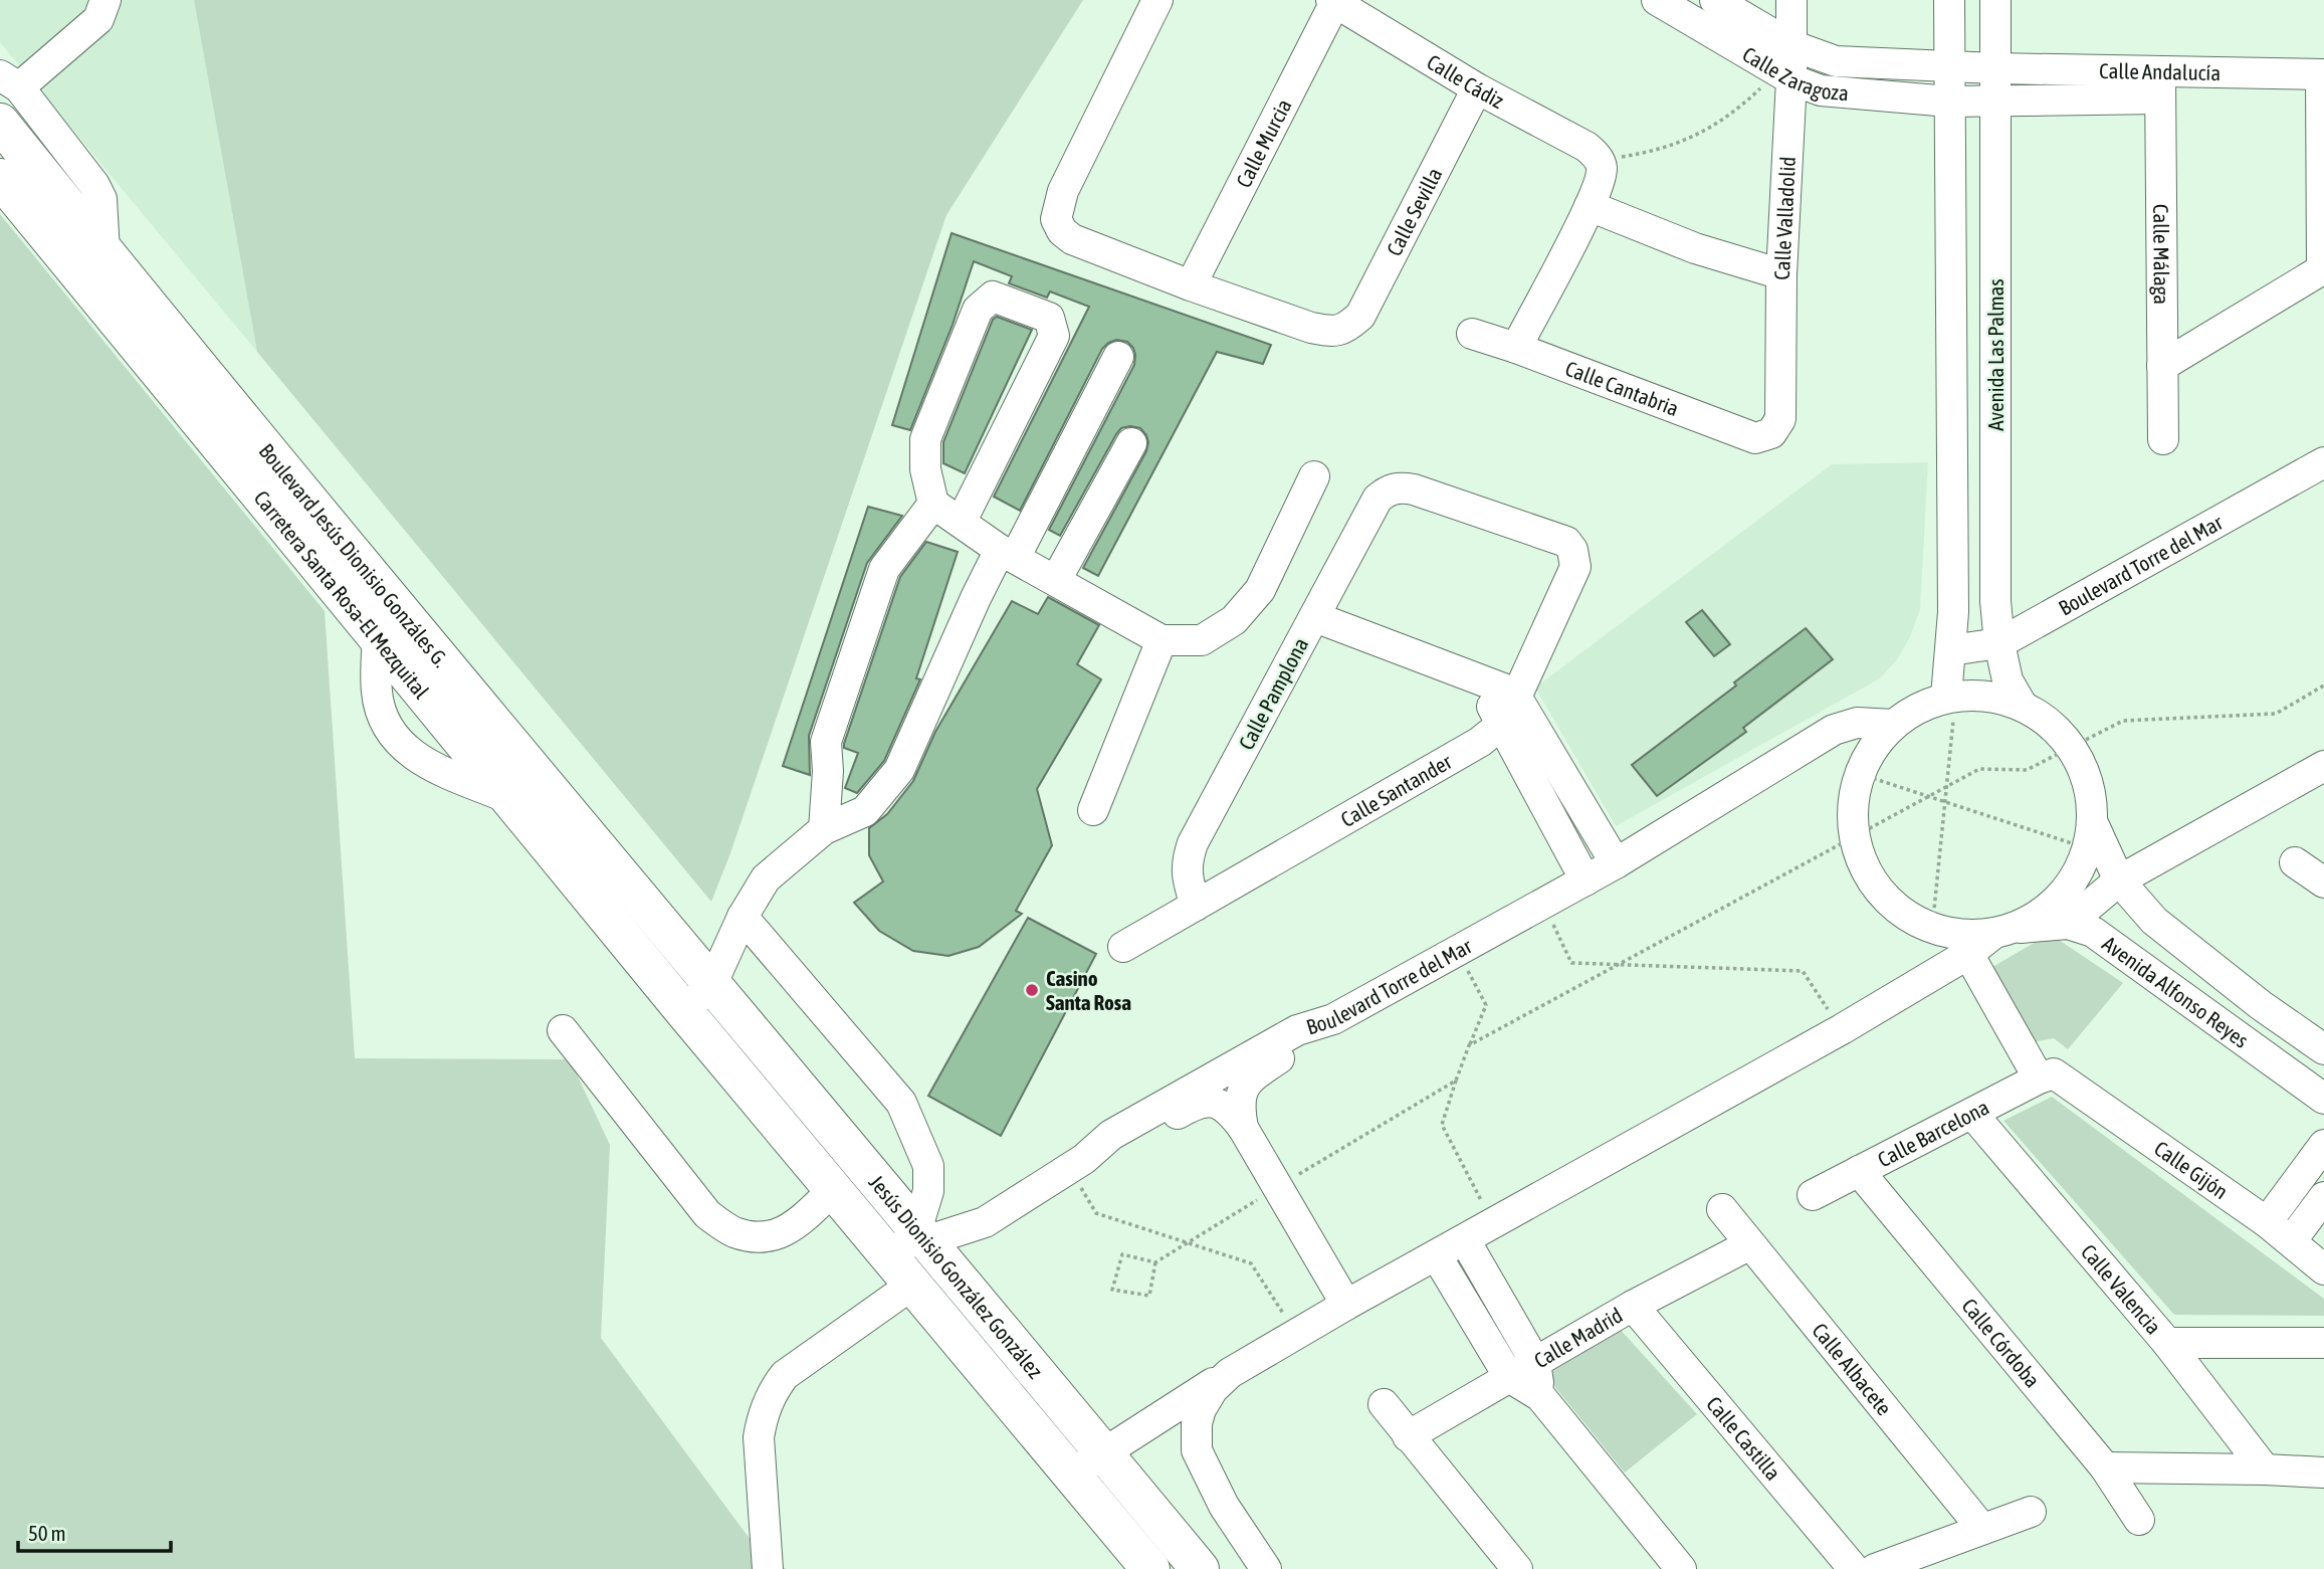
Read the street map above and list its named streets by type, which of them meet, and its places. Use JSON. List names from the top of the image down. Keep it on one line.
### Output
{"streets":{"main road":["Boulevard Jesús Dionisio Gonzáles G.","Carretera Santa Rosa-El Mezquital","Jesús Dionisio González González"],"street":["Calle Zaragoza","Calle Andalucía","Calle Cádiz","Calle Murcia","Calle Sevilla","Calle Valladolid","Calle Málaga","Avenida Las Palmas","Calle Cantabria","Boulevard Torre del Mar","Calle Pamplona","Calle Santander","Avenida Alfonso Reyes","Calle Barcelona","Calle Gijón","Calle Valencia","Calle Madrid","Calle Córdoba","Calle Albacete","Calle Castilla"]},"crossings":[["Calle Zaragoza","Calle Andalucía"],["Calle Zaragoza","Calle Valladolid"],["Calle Zaragoza","Avenida Las Palmas"],["Calle Andalucía","Calle Málaga"],["Calle Andalucía","Avenida Las Palmas"],["Calle Cádiz","Calle Murcia"],["Calle Cádiz","Calle Sevilla"],["Calle Murcia","Calle Sevilla"],["Calle Valladolid","Calle Cantabria"],["Avenida Las Palmas","Boulevard Torre del Mar"],["Boulevard Jesús Dionisio Gonzáles G.","Jesús Dionisio González González"],["Boulevard Torre del Mar","Avenida Alfonso Reyes"],["Boulevard Torre del Mar","Jesús Dionisio González González"],["Carretera Santa Rosa-El Mezquital","Jesús Dionisio González González"],["Calle Pamplona","Calle Santander"],["Calle Barcelona","Calle Gijón"],["Calle Barcelona","Calle Valencia"],["Calle Barcelona","Calle Córdoba"],["Calle Madrid","Calle Albacete"],["Calle Madrid","Calle Castilla"]],"places":["Casino Santa Rosa"],"scale_bar":"50 m"}
